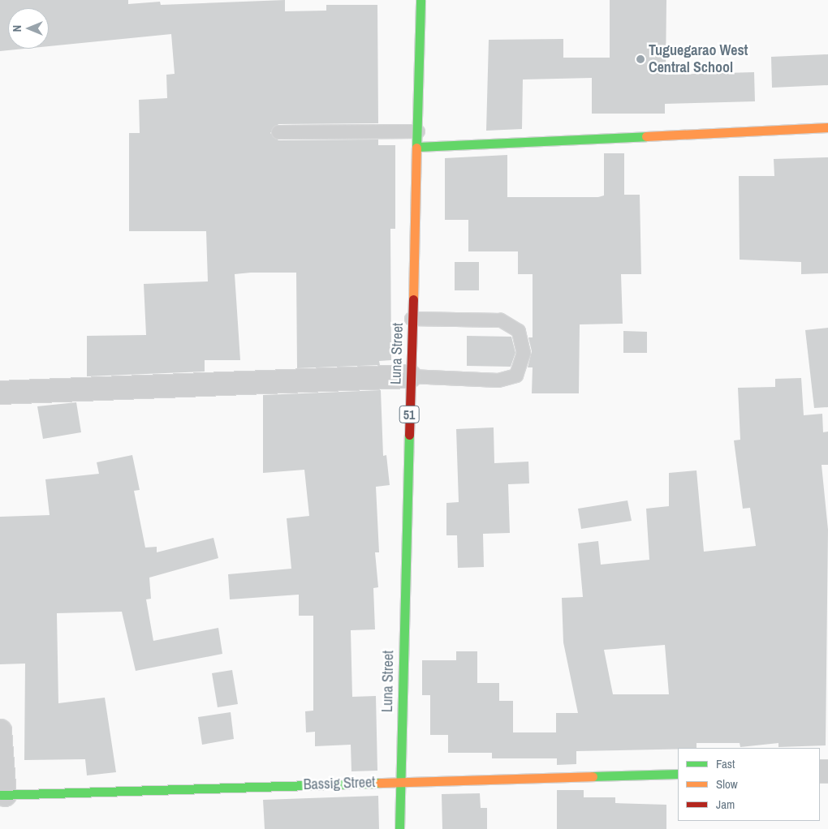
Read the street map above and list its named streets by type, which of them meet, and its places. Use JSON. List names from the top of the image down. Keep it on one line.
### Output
{"streets":{"street":["Luna Street","51","Bassig Street"]},"crossings":[["Luna Street","Bassig Street"]],"places":["Tuguegarao West Central School"],"legend":["Fast","Slow","Jam"],"north":"left"}
